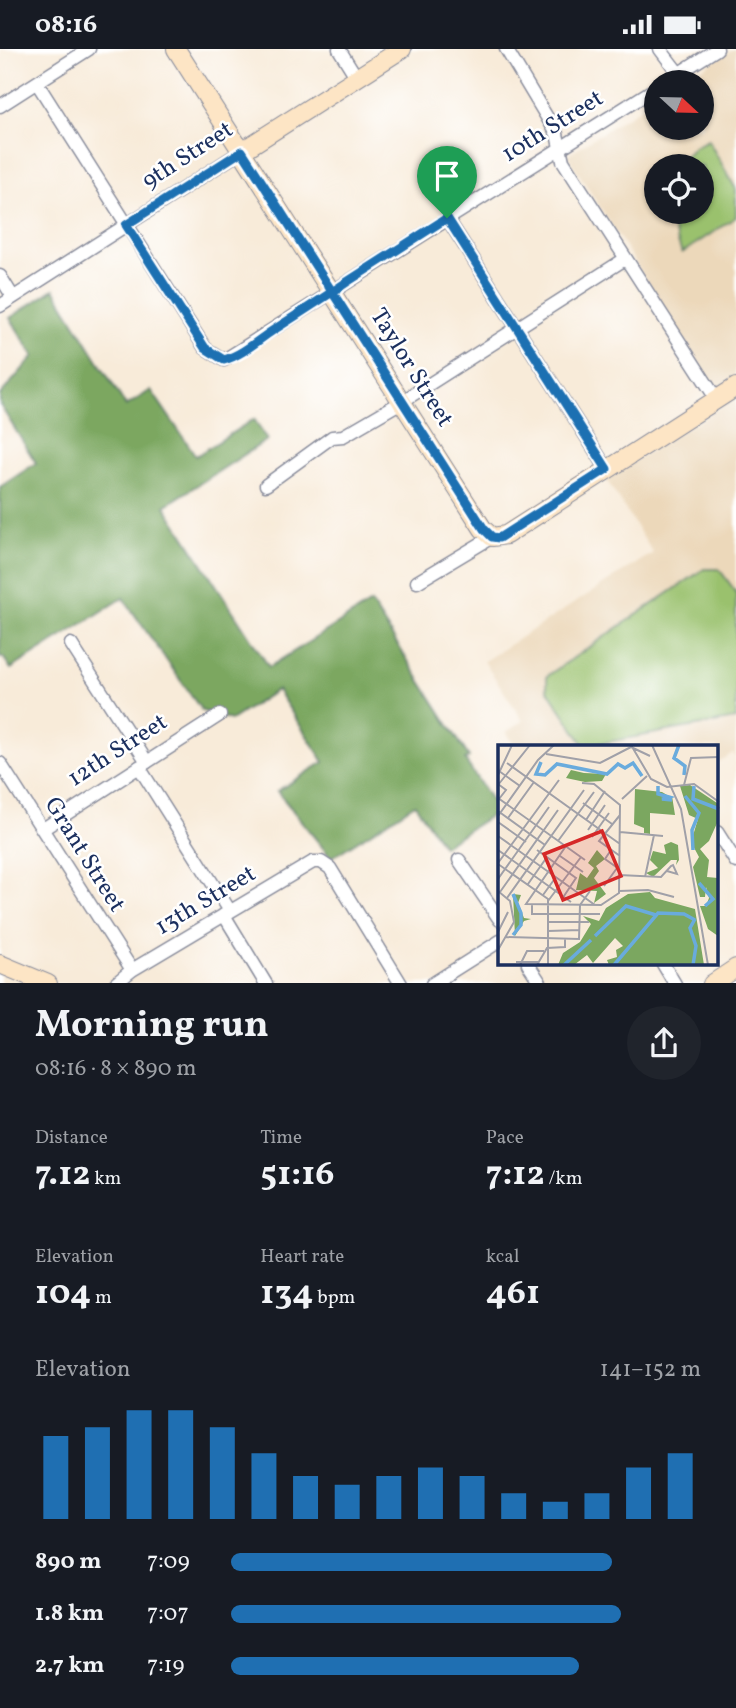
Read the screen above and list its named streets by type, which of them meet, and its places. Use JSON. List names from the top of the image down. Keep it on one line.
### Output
{"streets":{"street":["10th Street","9th Street","Taylor Street","12th Street","Grant Street","13th Street"]},"crossings":[["10th Street","9th Street"],["10th Street","Taylor Street"],["9th Street","Taylor Street"],["12th Street","Grant Street"],["Grant Street","13th Street"]],"north":"right","page":{"status":"08:16","heading":["Morning run","08:16 · 8 × 890 m"],"stats":[["Distance","7.12 km"],["Time","51:16"],["Pace","7:12 /km"],["Elevation","104 m"],["Heart rate","134 bpm"],["kcal","461"]],"chart":["Elevation","141–152 m"],"list":[{"name":"890 m","note":"7:09"},{"name":"1.8 km","note":"7:07"},{"name":"2.7 km","note":"7:19"}]}}
